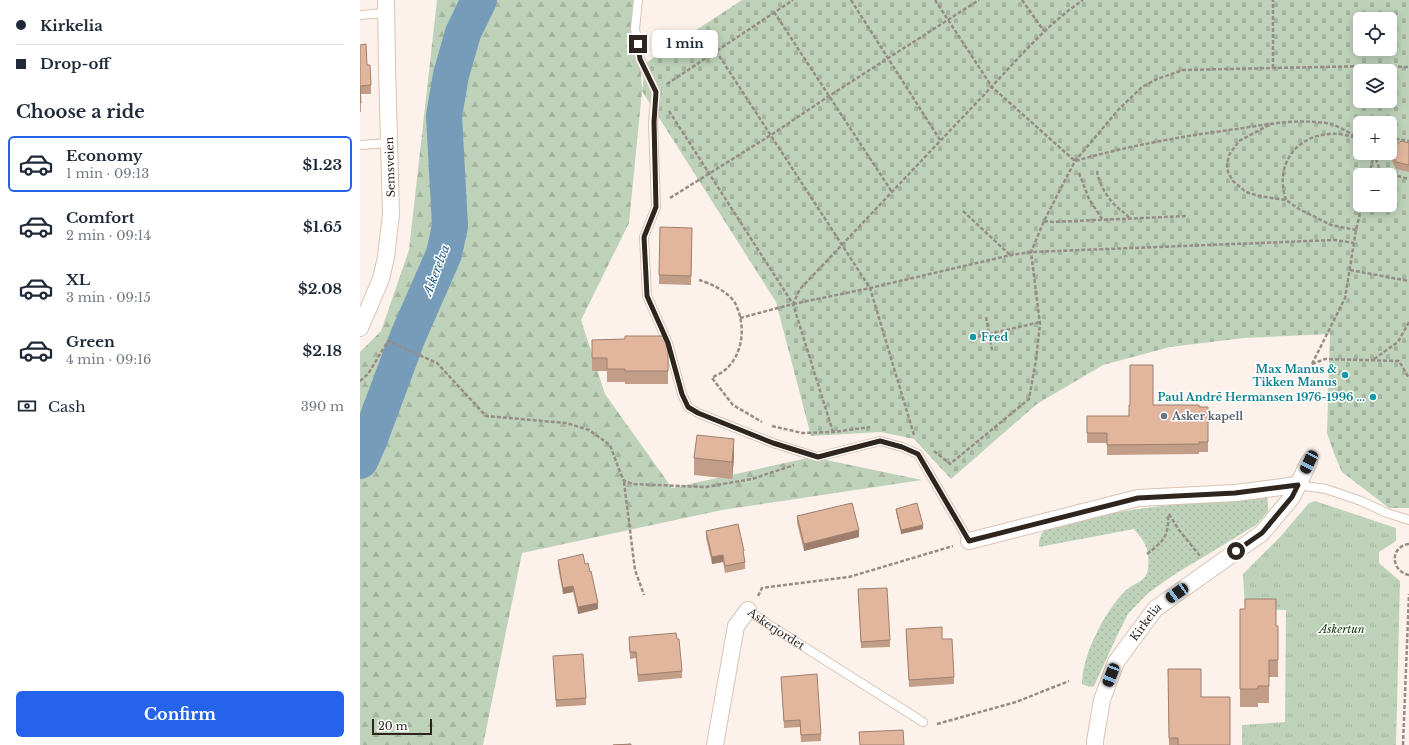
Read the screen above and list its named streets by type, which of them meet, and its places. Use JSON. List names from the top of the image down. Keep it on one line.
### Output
{"streets":{"street":["Semsveien","Kirkelia","Askerjordet"]},"water":["Askerelva"],"parks":["Askertun"],"places":["Fred","Max Manus & Tikken Manus","Paul Andrē Hermansen 1976-1996 ...","Asker kapell"],"scale_bar":"20 m","page":{"banner":["Kirkelia","Drop-off"],"map_buttons":["+","−"],"bubble":"1 min","heading":"Choose a ride","list":[{"name":"Economy","note":"1 min · 09:13","value":"$1.23"},{"name":"Comfort","note":"2 min · 09:14","value":"$1.65"},{"name":"XL","note":"3 min · 09:15","value":"$2.08"},{"name":"Green","note":"4 min · 09:16","value":"$2.18"}],"pay":["Cash","390 m"],"buttons":"Confirm","scale":"20 m"}}
